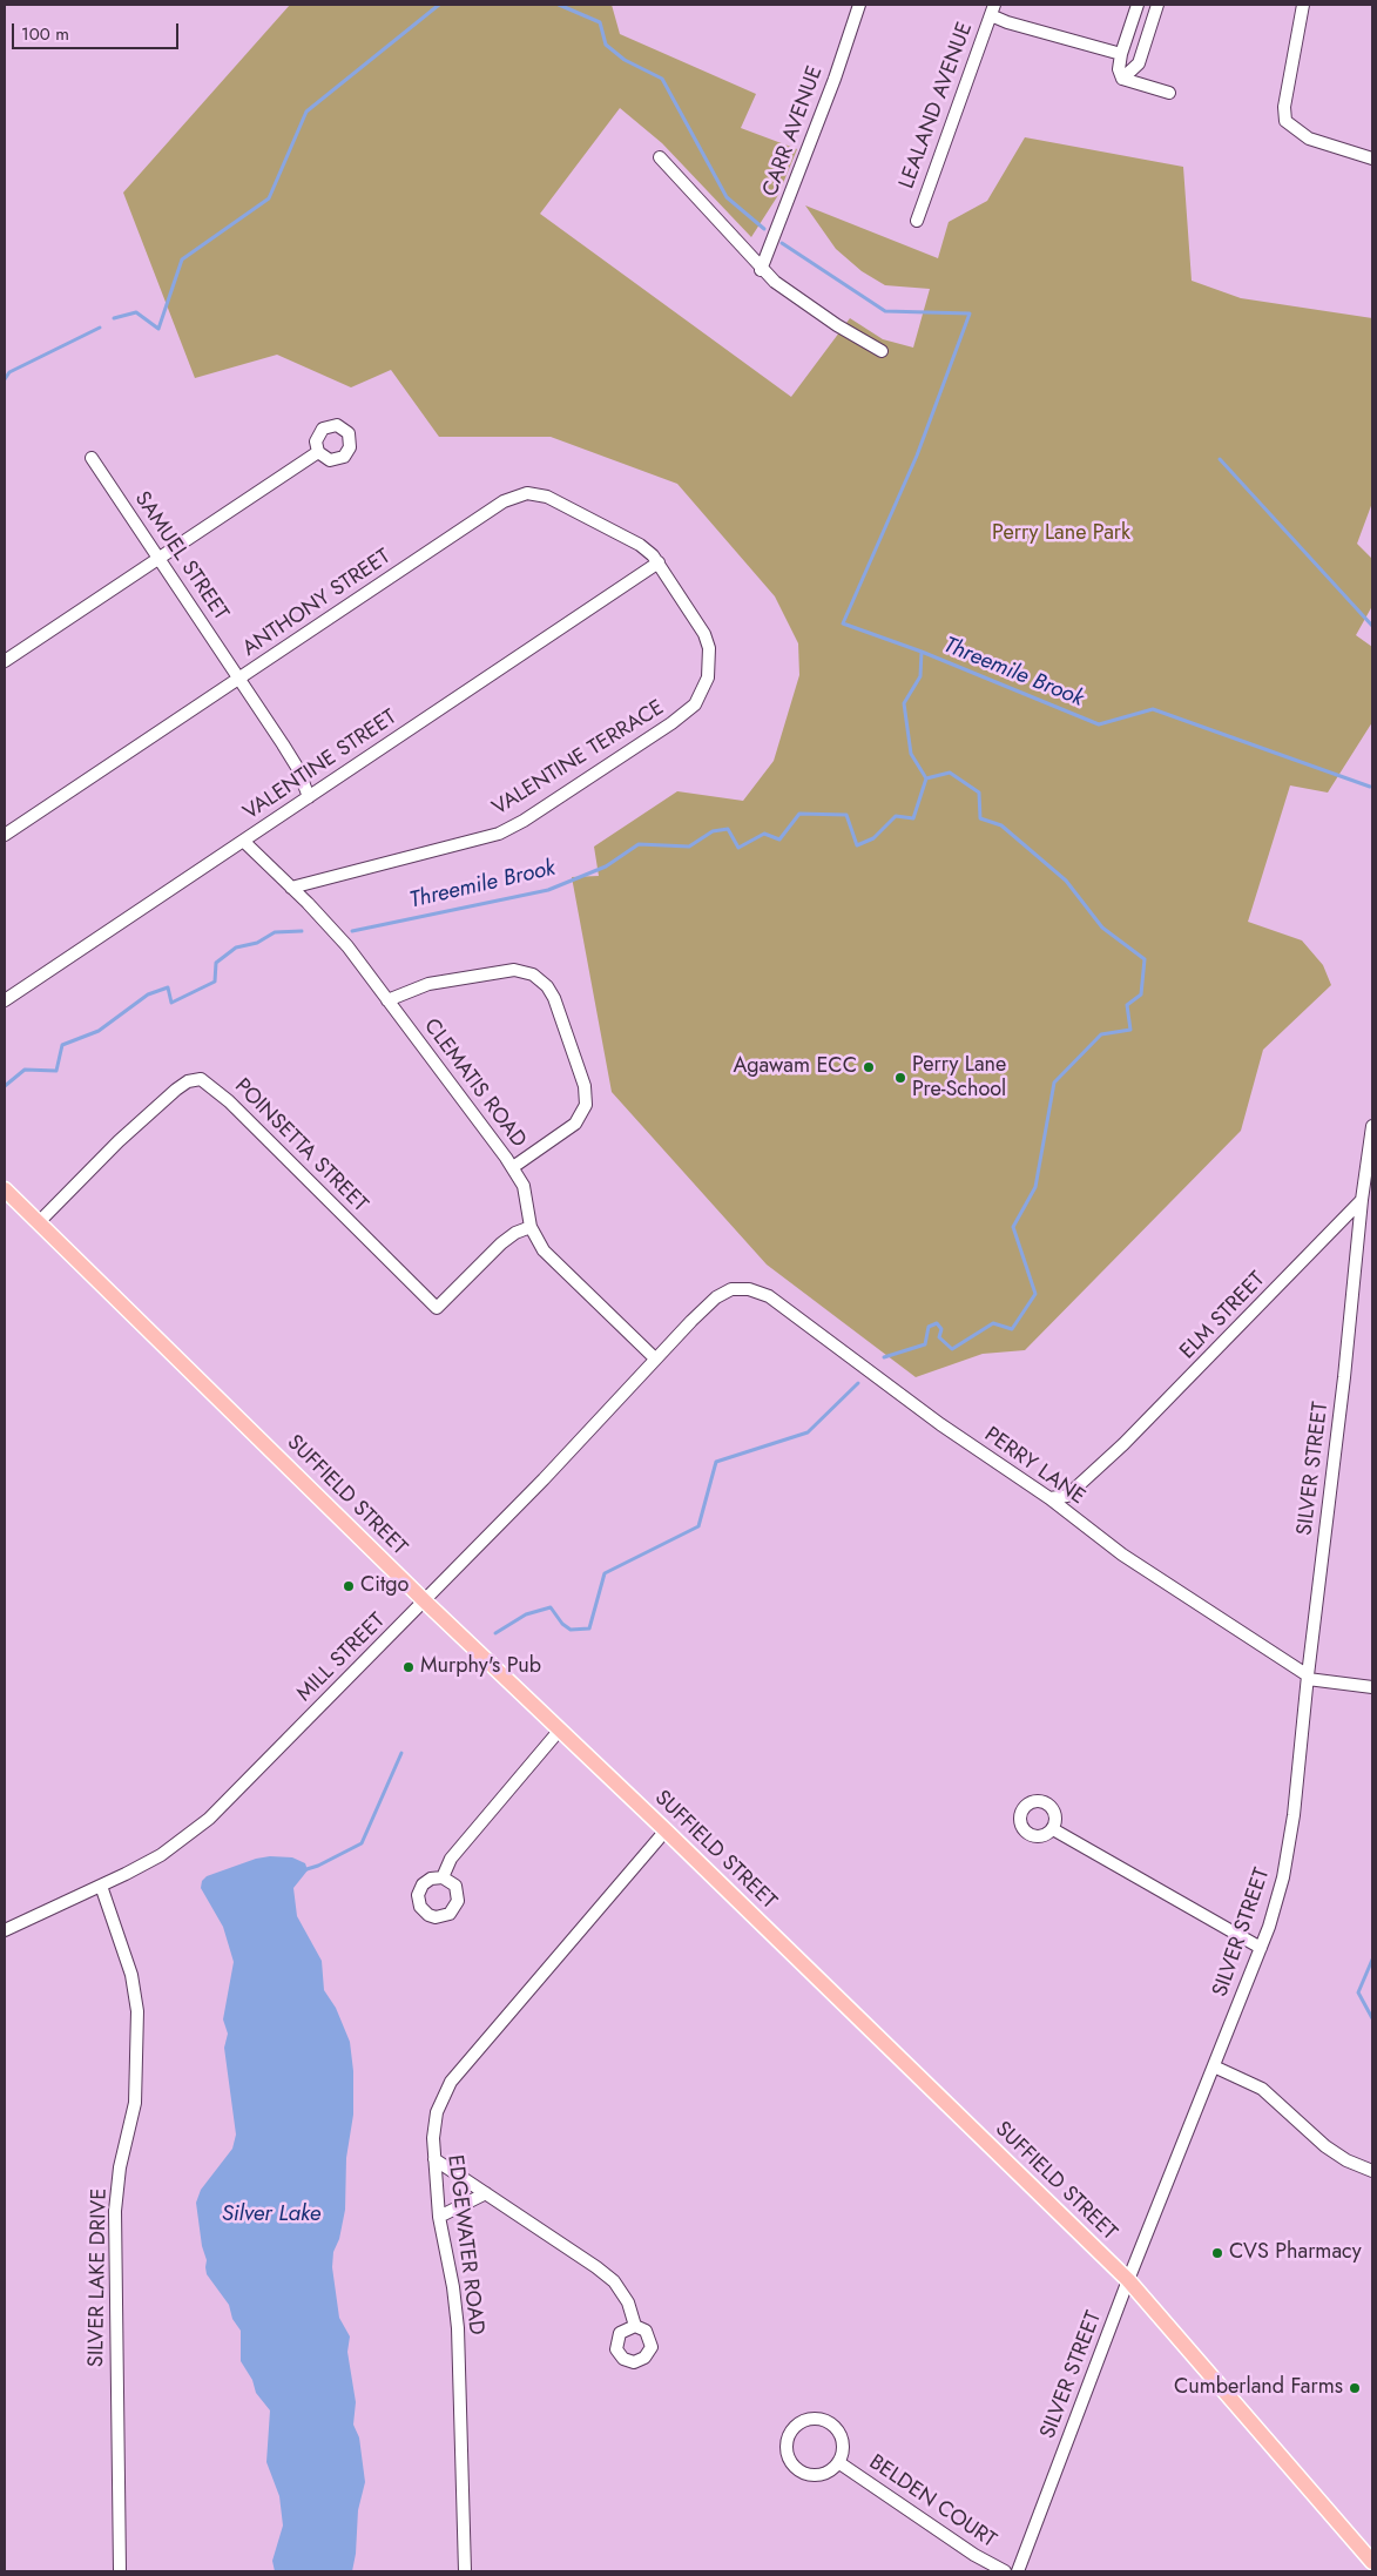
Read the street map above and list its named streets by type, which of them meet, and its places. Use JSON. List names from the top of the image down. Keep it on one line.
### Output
{"streets":{"main road":["SUFFIELD STREET"],"street":["LEALAND AVENUE","CARR AVENUE","SAMUEL STREET","ANTHONY STREET","VALENTINE TERRACE","VALENTINE STREET","CLEMATIS ROAD","POINSETTA STREET","ELM STREET","PERRY LANE","SILVER STREET","MILL STREET","EDGEWATER ROAD","SILVER LAKE DRIVE","BELDEN COURT"]},"crossings":[["SAMUEL STREET","ANTHONY STREET"],["SAMUEL STREET","VALENTINE STREET"],["ANTHONY STREET","VALENTINE TERRACE"],["ANTHONY STREET","VALENTINE STREET"],["VALENTINE TERRACE","VALENTINE STREET"],["VALENTINE TERRACE","CLEMATIS ROAD"],["VALENTINE STREET","CLEMATIS ROAD"],["CLEMATIS ROAD","POINSETTA STREET"],["CLEMATIS ROAD","MILL STREET"],["POINSETTA STREET","SUFFIELD STREET"],["ELM STREET","PERRY LANE"],["ELM STREET","SILVER STREET"],["PERRY LANE","SILVER STREET"],["PERRY LANE","MILL STREET"],["SILVER STREET","SUFFIELD STREET"],["SUFFIELD STREET","MILL STREET"],["SUFFIELD STREET","EDGEWATER ROAD"],["MILL STREET","SILVER LAKE DRIVE"]],"water":["Threemile Brook","Silver Lake"],"parks":["Perry Lane Park"],"places":["Agawam ECC","Perry Lane Pre-School","Citgo","Murphy's Pub","CVS Pharmacy","Cumberland Farms"],"scale_bar":"100 m"}
